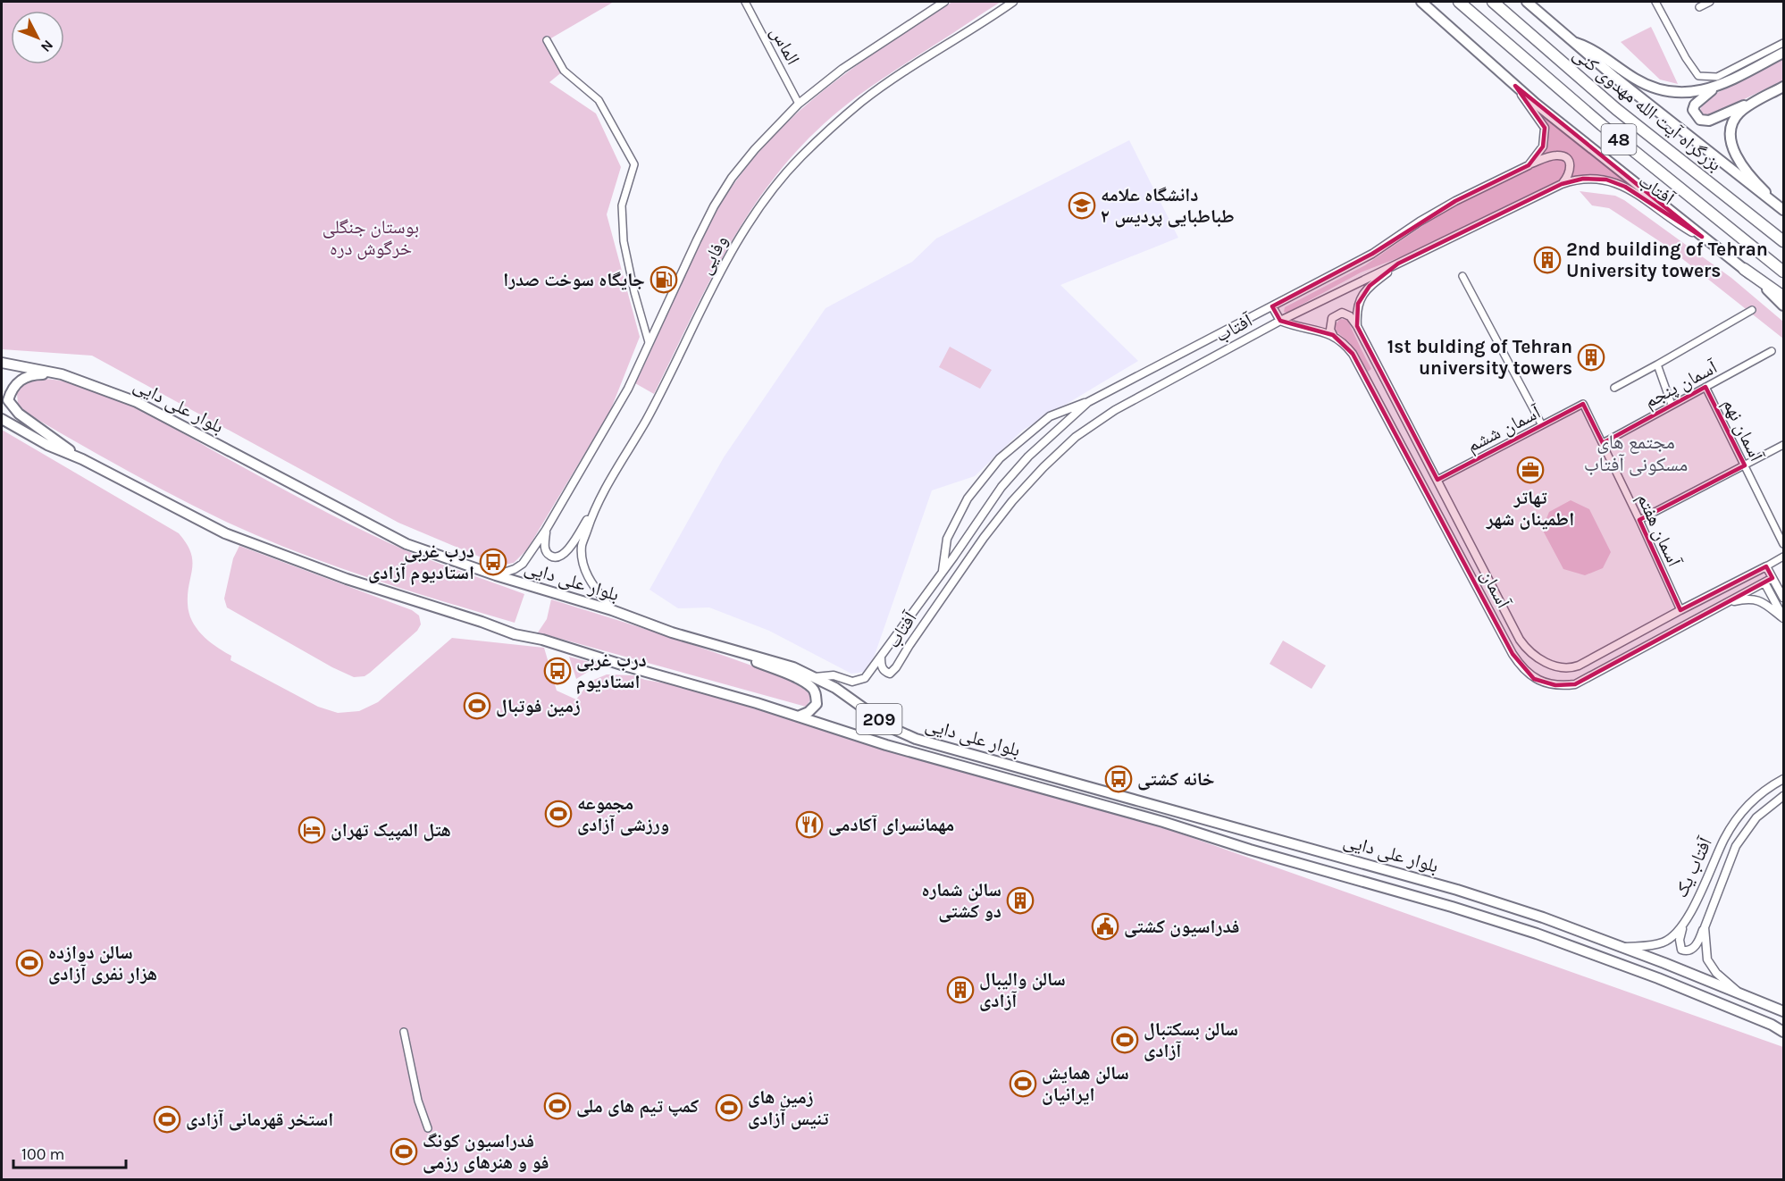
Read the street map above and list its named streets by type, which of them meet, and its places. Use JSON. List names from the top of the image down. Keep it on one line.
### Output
{"streets":{"highway":["بزرگراه آیت الله مهدوی کنی","48"],"main road":["بلوار علی دایی","209"],"street":["الماس","آفتاب","وفایی","آسمان پنجم","آسمان ششم","آسمان نهم","آسمان هفتم","آسمان","آفتاب یک"]},"crossings":[["الماس","وفایی"],["آفتاب","بلوار علی دایی"],["آفتاب","آسمان"],["وفایی","بلوار علی دایی"],["آسمان پنجم","آسمان نهم"],["آسمان پنجم","آسمان هفتم"],["بلوار علی دایی","آفتاب یک"],["آسمان ششم","آسمان هفتم"],["آسمان ششم","آسمان"],["آسمان هفتم","آسمان"]],"districts":["مجتمع های مسکونی آفتاب"],"parks":["بوستان جنگلی خرگوش دره"],"places":{"school or university":["دانشگاه علامه طباطبایی پردیس ۲"],"building":["2nd building of Tehran University towers","1st bulding of Tehran university towers","سالن شماره دو کشتی","سالن والیبال آزادی"],"fuel station":["جایگاه سوخت صدرا"],"office":["تهاتر اطمینان شهر"],"bus stop":["درب غربی استادیوم آزادی","درب غربی استادیوم","خانه کشتی"],"sports":["زمین فوتبال","مجموعه ورزشی آزادی","سالن دوازده هزار نفری آزادی","سالن بسکتبال آزادی","سالن همایش ایرانیان","کمپ تیم های ملی","زمین های تنیس آزادی","استخر قهرمانی آزادی","فدراسیون کونگ فو و هنرهای رزمی"],"restaurant":["مهمانسرای آکادمی"],"hotel":["هتل المپیک تهران"],"public building":["فدراسیون کشتی"]},"scale_bar":"100 m","north":"bottom right"}
